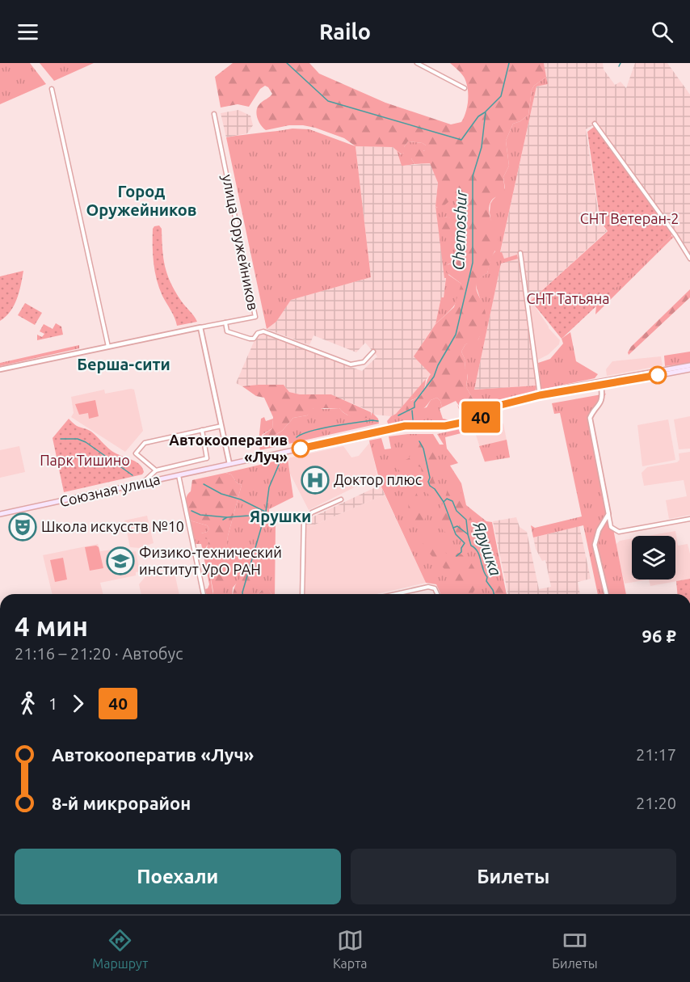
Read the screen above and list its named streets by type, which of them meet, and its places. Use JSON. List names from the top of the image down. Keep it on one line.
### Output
{"streets":{"main road":["Союзная улица"],"street":["улица Оружейников"]},"districts":["Город Оружейников","Берша-сити","Ярушки"],"water":["Chemoshur","Ярушка"],"parks":["СНТ Ветеран-2","СНТ Татьяна","Парк Тишино"],"places":{"other":["Автокооператив «Луч»"],"hospital":["Доктор плюс"],"theatre":["Школа искусств №10"],"school or university":["Физико-технический институт УрО РАН"]},"lines":["bus line 40"],"page":{"header":"Railo","on_map":"40","heading":["4 мин","21:16 – 21:20 · Автобус","96 ₽"],"legs":["1","40"],"list":[{"name":"Автокооператив «Луч»","value":"21:17"},{"name":"8-й микрорайон","value":"21:20"}],"buttons":["Поехали","Билеты"],"tabs":["Маршрут","Карта","Билеты"]}}
